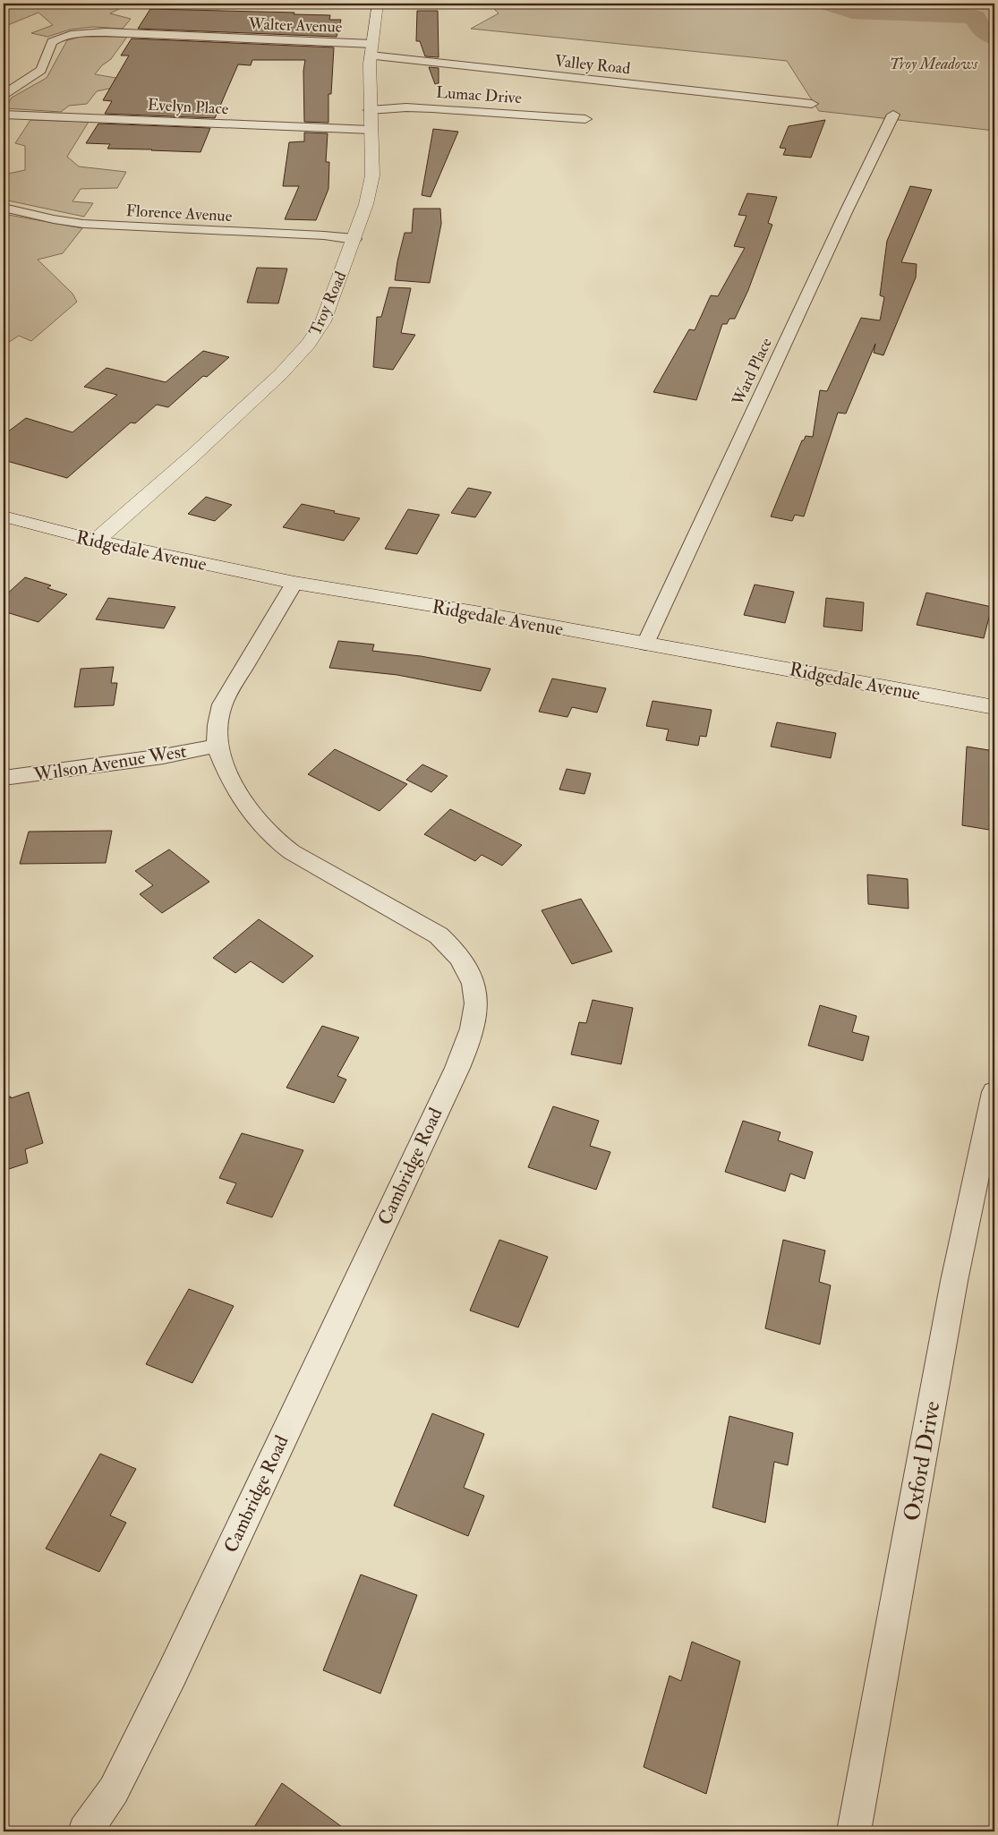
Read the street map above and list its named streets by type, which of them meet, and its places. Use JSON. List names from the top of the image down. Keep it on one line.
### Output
{"streets":{"street":["Walter Avenue","Valley Road","Lumac Drive","Evelyn Place","Florence Avenue","Troy Road","Ward Place","Ridgedale Avenue","Wilson Avenue West","Cambridge Road","Oxford Drive"]},"crossings":[["Walter Avenue","Valley Road"],["Walter Avenue","Troy Road"],["Valley Road","Troy Road"],["Lumac Drive","Troy Road"],["Evelyn Place","Troy Road"],["Florence Avenue","Troy Road"],["Troy Road","Ridgedale Avenue"],["Ward Place","Ridgedale Avenue"],["Ridgedale Avenue","Cambridge Road"],["Wilson Avenue West","Cambridge Road"]],"parks":["Troy Meadows"]}
